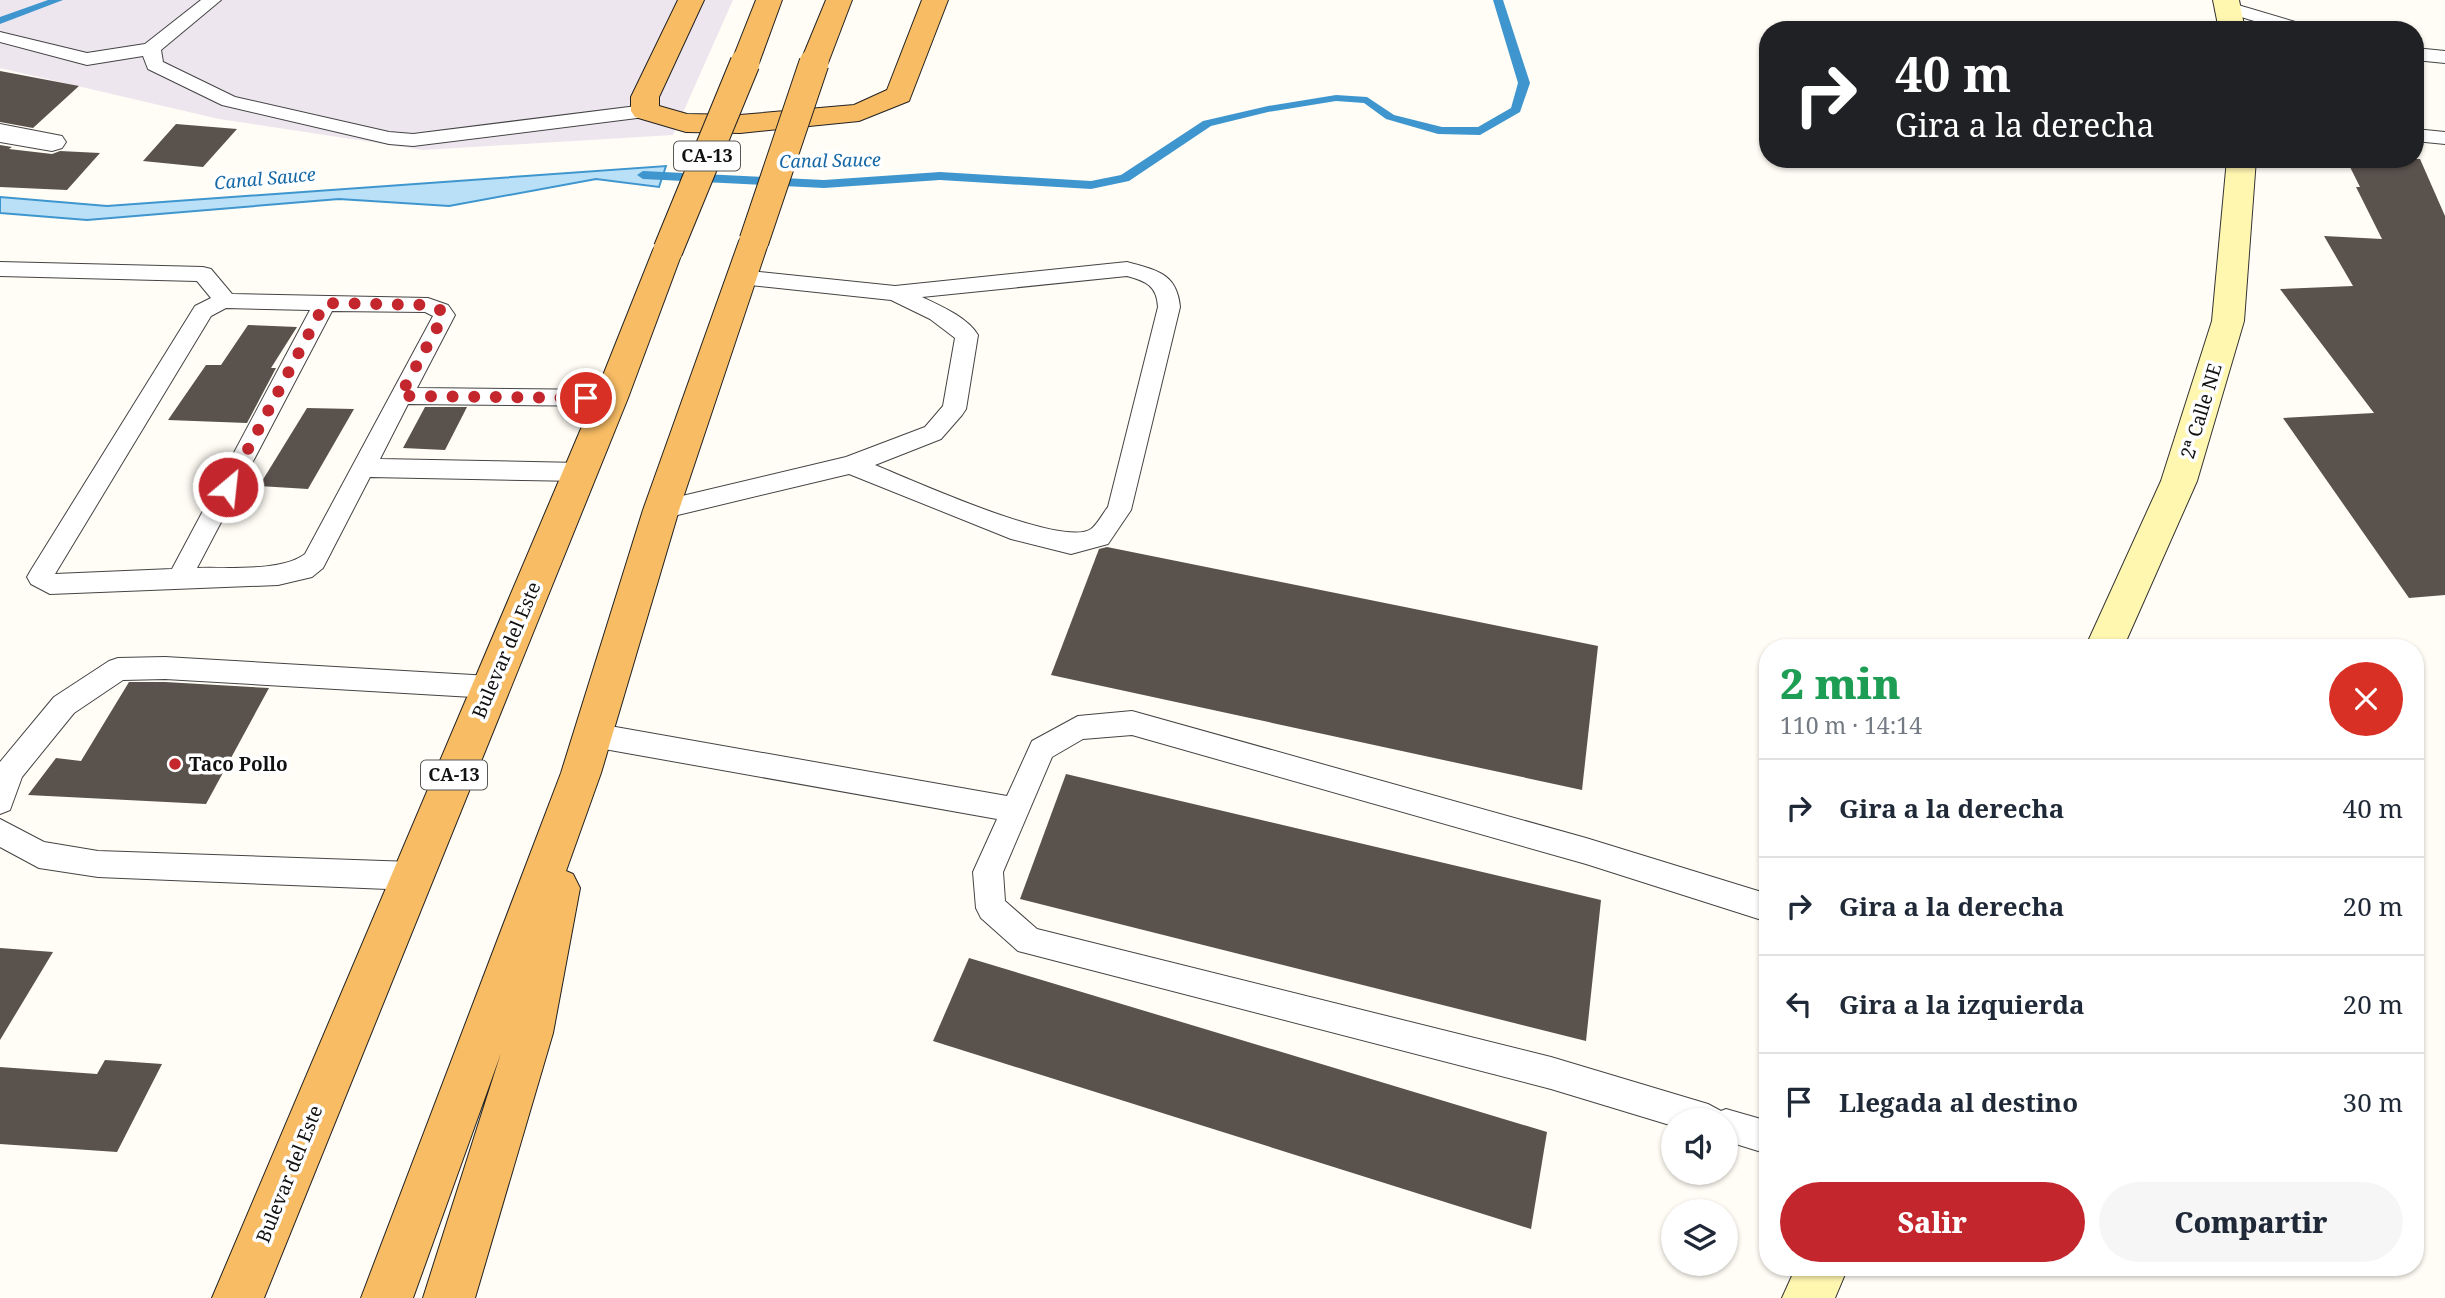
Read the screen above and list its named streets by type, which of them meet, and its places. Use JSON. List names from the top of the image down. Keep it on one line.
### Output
{"streets":{"highway":["CA-13","Bulevar del Este"],"main road":["2ª Calle NE"]},"water":["Canal Sauce"],"places":["Taco Pollo"],"page":{"turn":["40 m","Gira a la derecha"],"heading":["2 min","110 m · 14:14"],"list":[{"name":"Gira a la derecha","value":"40 m"},{"name":"Gira a la derecha","value":"20 m"},{"name":"Gira a la izquierda","value":"20 m"},{"name":"Llegada al destino","value":"30 m"}],"buttons":["Salir","Compartir"]}}
